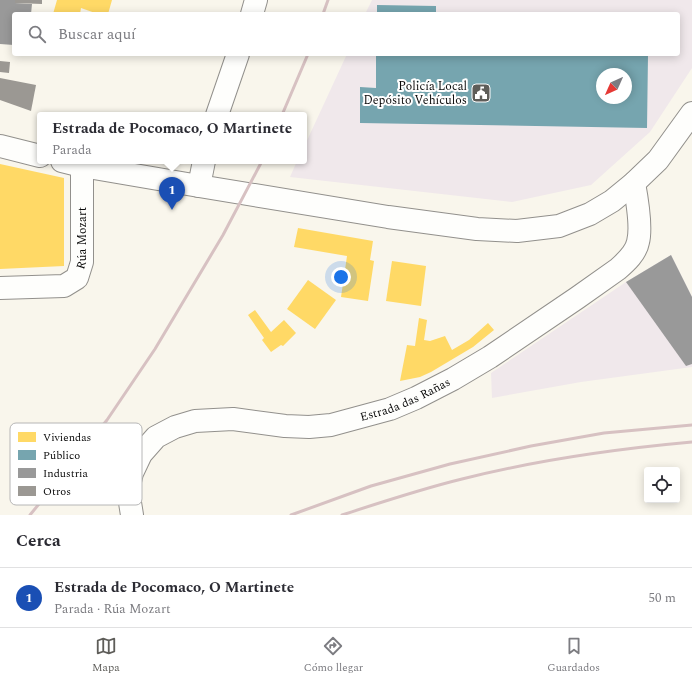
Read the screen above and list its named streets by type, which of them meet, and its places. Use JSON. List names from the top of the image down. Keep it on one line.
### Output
{"streets":{"street":["Rúa Mozart","Estrada das Rañas"]},"places":{"public building":["Policía Local Depósito Vehículos"]},"legend":["Viviendas","Público","Industria","Otros"],"north":"bottom left","page":{"search":"Buscar aquí","popup":["Estrada de Pocomaco, O Martinete","Parada"],"pins":"1","heading":"Cerca","list":[{"mark":"1","name":"Estrada de Pocomaco, O Martinete","note":"Parada · Rúa Mozart","value":"50 m"}],"nav":["Mapa","Cómo llegar","Guardados"]}}
